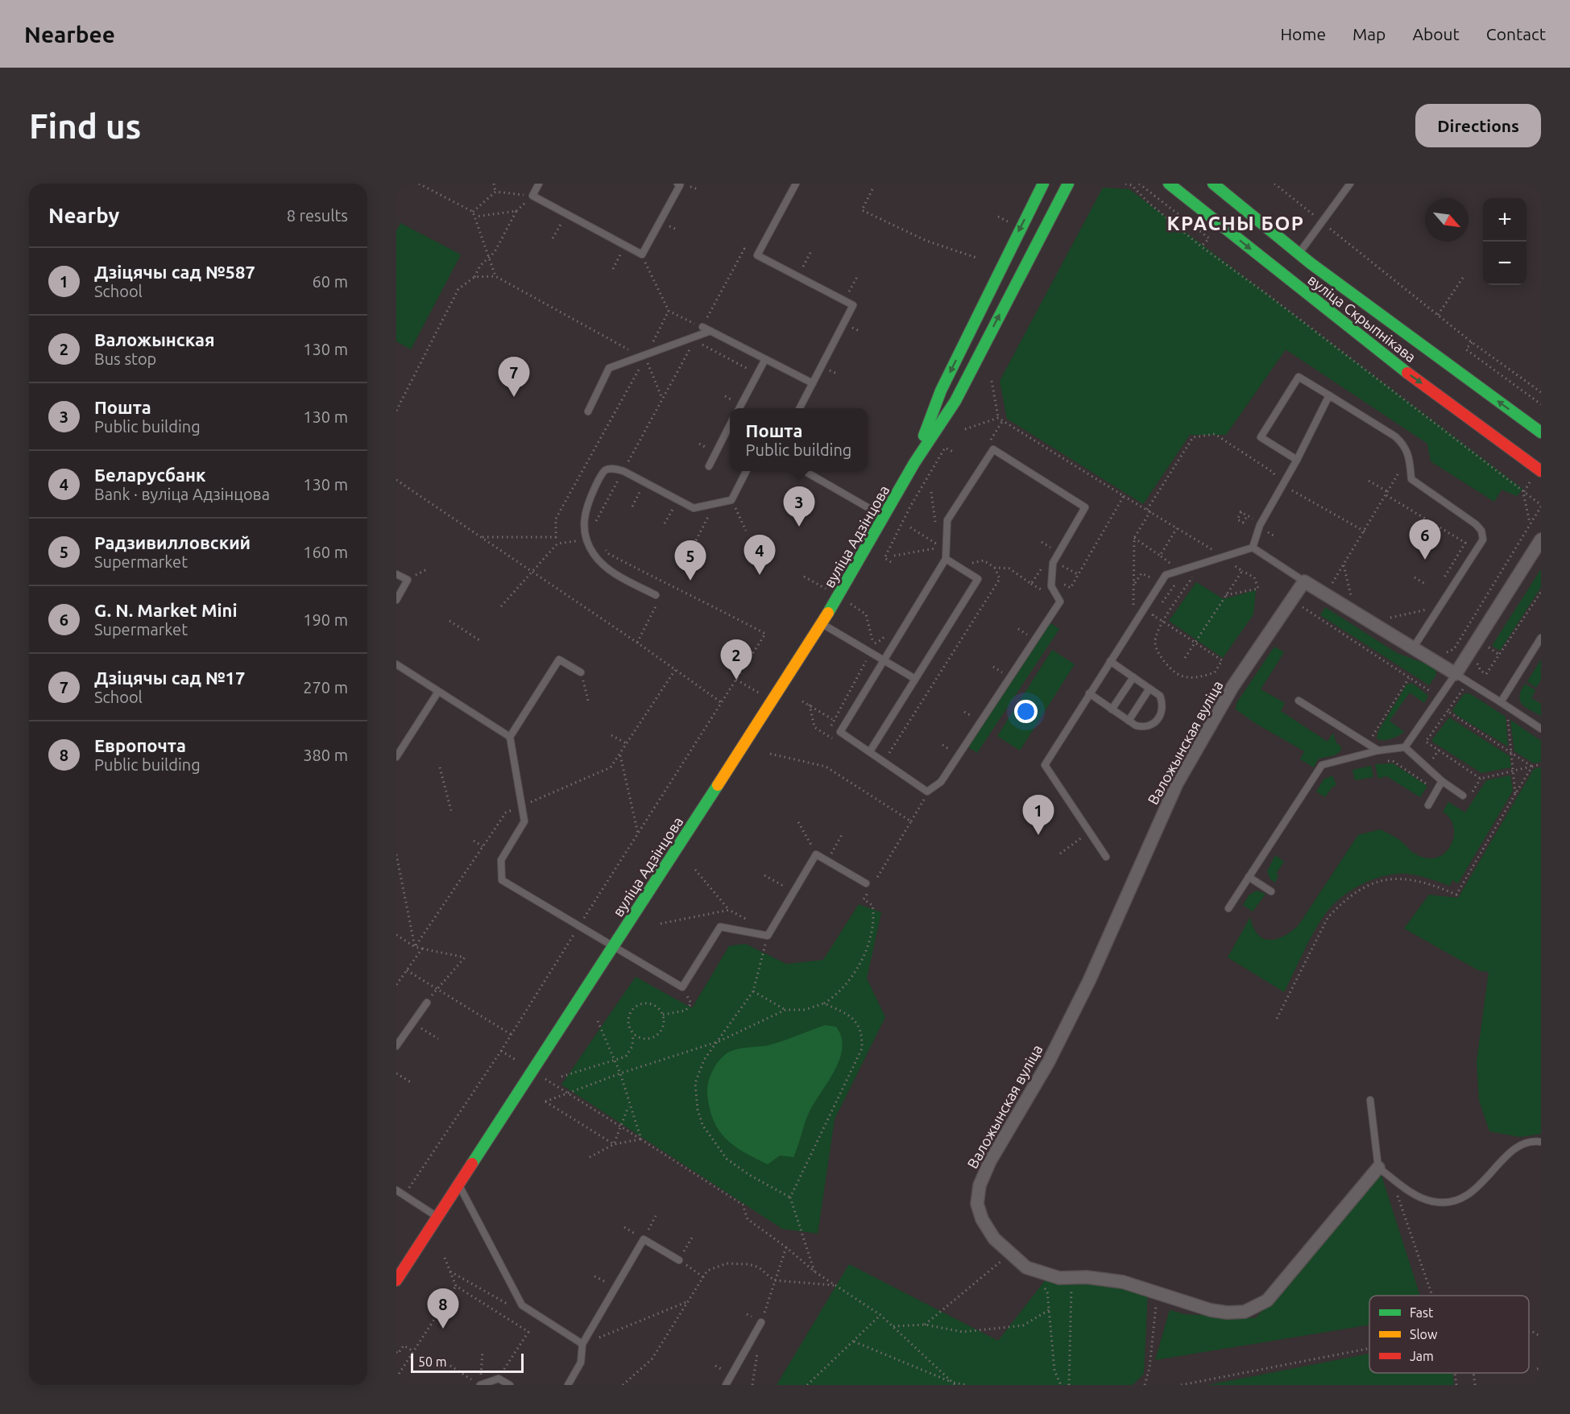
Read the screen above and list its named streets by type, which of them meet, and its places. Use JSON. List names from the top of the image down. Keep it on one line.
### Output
{"streets":{"main road":["вуліца Скрыпнікава","вуліца Адзінцова"],"street":["Валожынская вуліца"]},"districts":["КРАСНЫ БОР"],"legend":["Fast","Slow","Jam"],"scale_bar":"50 m","north":"bottom right","page":{"header":"Nearbee","nav":["Home","Map","About","Contact"],"buttons":"Directions","title":"Find us","heading":["Nearby","8 results"],"map_buttons":["+","−"],"list":[{"mark":"1","name":"Дзіцячы сад №587","note":"School","value":"60 m"},{"mark":"2","name":"Валожынская","note":"Bus stop","value":"130 m"},{"mark":"3","name":"Пошта","note":"Public building","value":"130 m"},{"mark":"4","name":"Беларусбанк","note":"Bank · вуліца Адзінцова","value":"130 m"},{"mark":"5","name":"Радзивилловский","note":"Supermarket","value":"160 m"},{"mark":"6","name":"G. N. Market Mini","note":"Supermarket","value":"190 m"},{"mark":"7","name":"Дзіцячы сад №17","note":"School","value":"270 m"},{"mark":"8","name":"Европочта","note":"Public building","value":"380 m"}],"pins":["7","3","6","4","5","2","1","8"],"popup":["Пошта","Public building"],"scale":"50 m"}}
